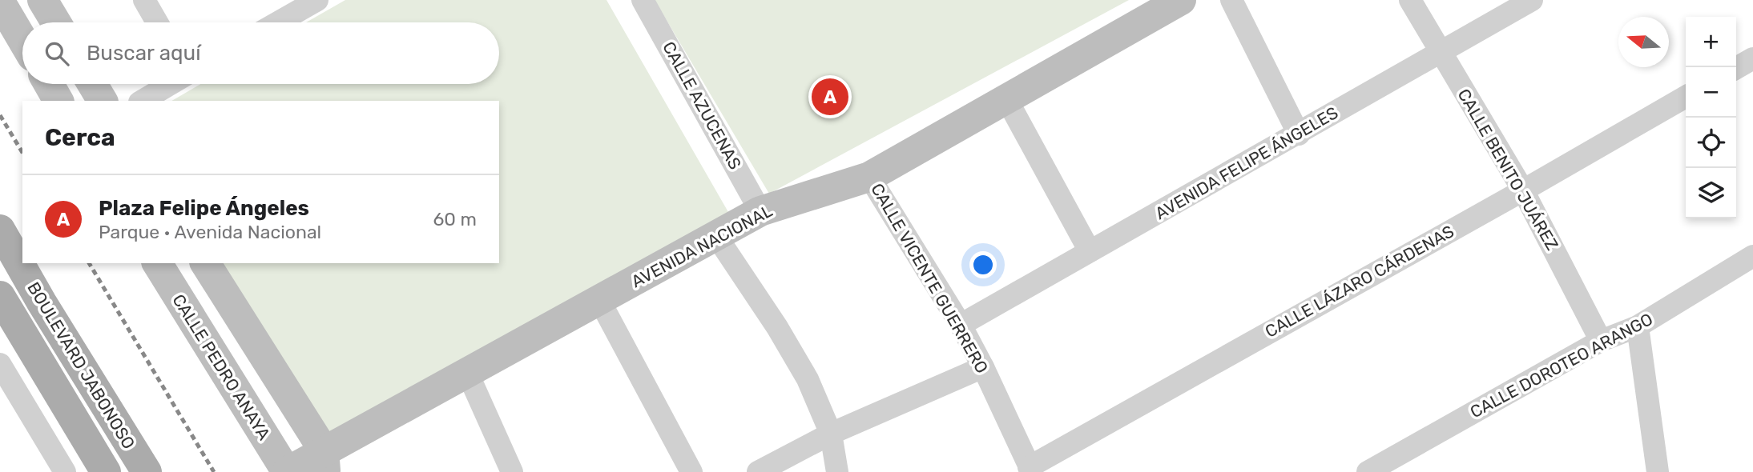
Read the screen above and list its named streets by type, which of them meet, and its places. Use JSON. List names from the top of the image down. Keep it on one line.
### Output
{"streets":{"main road":["BOULEVARD JABONOSO"],"street":["CALLE AZUCENAS","AVENIDA FELIPE ÁNGELES","CALLE BENITO JUÁREZ","AVENIDA NACIONAL","CALLE VICENTE GUERRERO","CALLE LÁZARO CÁRDENAS","CALLE DOROTEO ARANGO","CALLE PEDRO ANAYA"]},"crossings":[["CALLE AZUCENAS","AVENIDA NACIONAL"],["AVENIDA FELIPE ÁNGELES","CALLE BENITO JUÁREZ"],["AVENIDA FELIPE ÁNGELES","CALLE VICENTE GUERRERO"],["CALLE BENITO JUÁREZ","CALLE LÁZARO CÁRDENAS"],["CALLE BENITO JUÁREZ","CALLE DOROTEO ARANGO"],["AVENIDA NACIONAL","CALLE VICENTE GUERRERO"],["AVENIDA NACIONAL","CALLE PEDRO ANAYA"],["CALLE VICENTE GUERRERO","CALLE LÁZARO CÁRDENAS"]],"north":"left","page":{"map_buttons":["+","−"],"search":"Buscar aquí","pins":"A","heading":"Cerca","list":[{"mark":"A","name":"Plaza Felipe Ángeles","note":"Parque · Avenida Nacional","value":"60 m"}]}}
